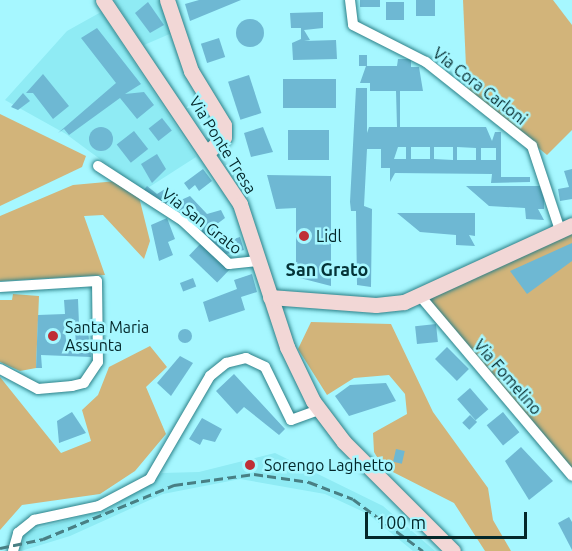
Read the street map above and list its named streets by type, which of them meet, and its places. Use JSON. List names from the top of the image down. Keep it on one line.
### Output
{"streets":{"main road":["Via Ponte Tresa"],"street":["Via Cora Carloni","Via San Grato","Via Fomelino"]},"crossings":[["Via Ponte Tresa","Via San Grato"]],"districts":["San Grato"],"places":["Lidl","Santa Maria Assunta","Sorengo Laghetto"],"scale_bar":"100 m"}
